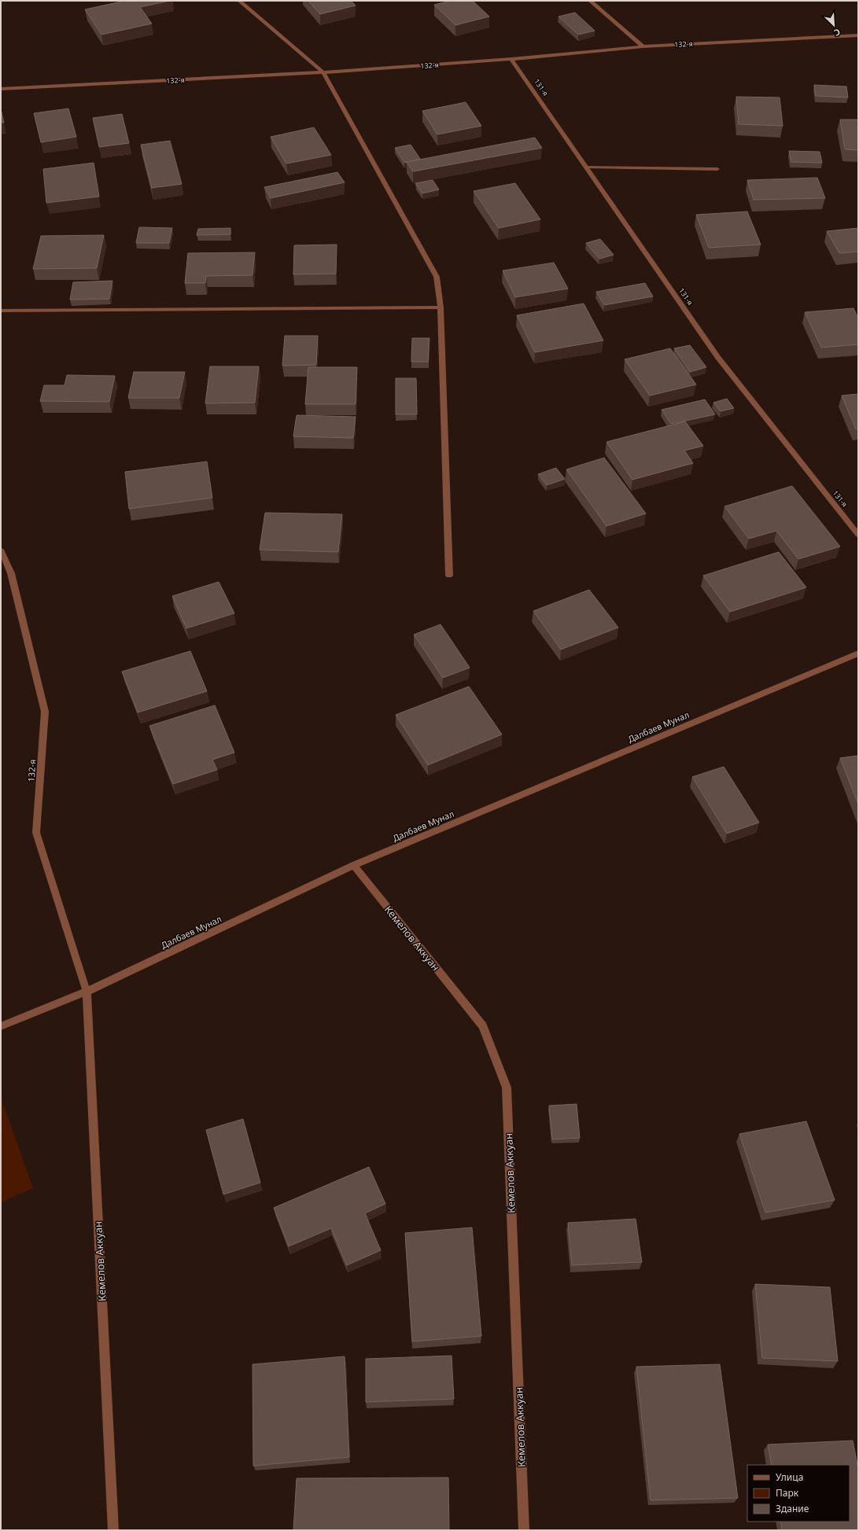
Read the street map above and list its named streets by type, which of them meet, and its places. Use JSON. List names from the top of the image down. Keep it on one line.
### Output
{"streets":{"street":["132-я","131-я","Далбаев Мунал","Кемелов Аккуан"]},"crossings":[["132-я","131-я"],["132-я","Далбаев Мунал"],["132-я","Кемелов Аккуан"],["Далбаев Мунал","Кемелов Аккуан"]],"legend":["Улица","Парк","Здание"],"north":"bottom right"}
